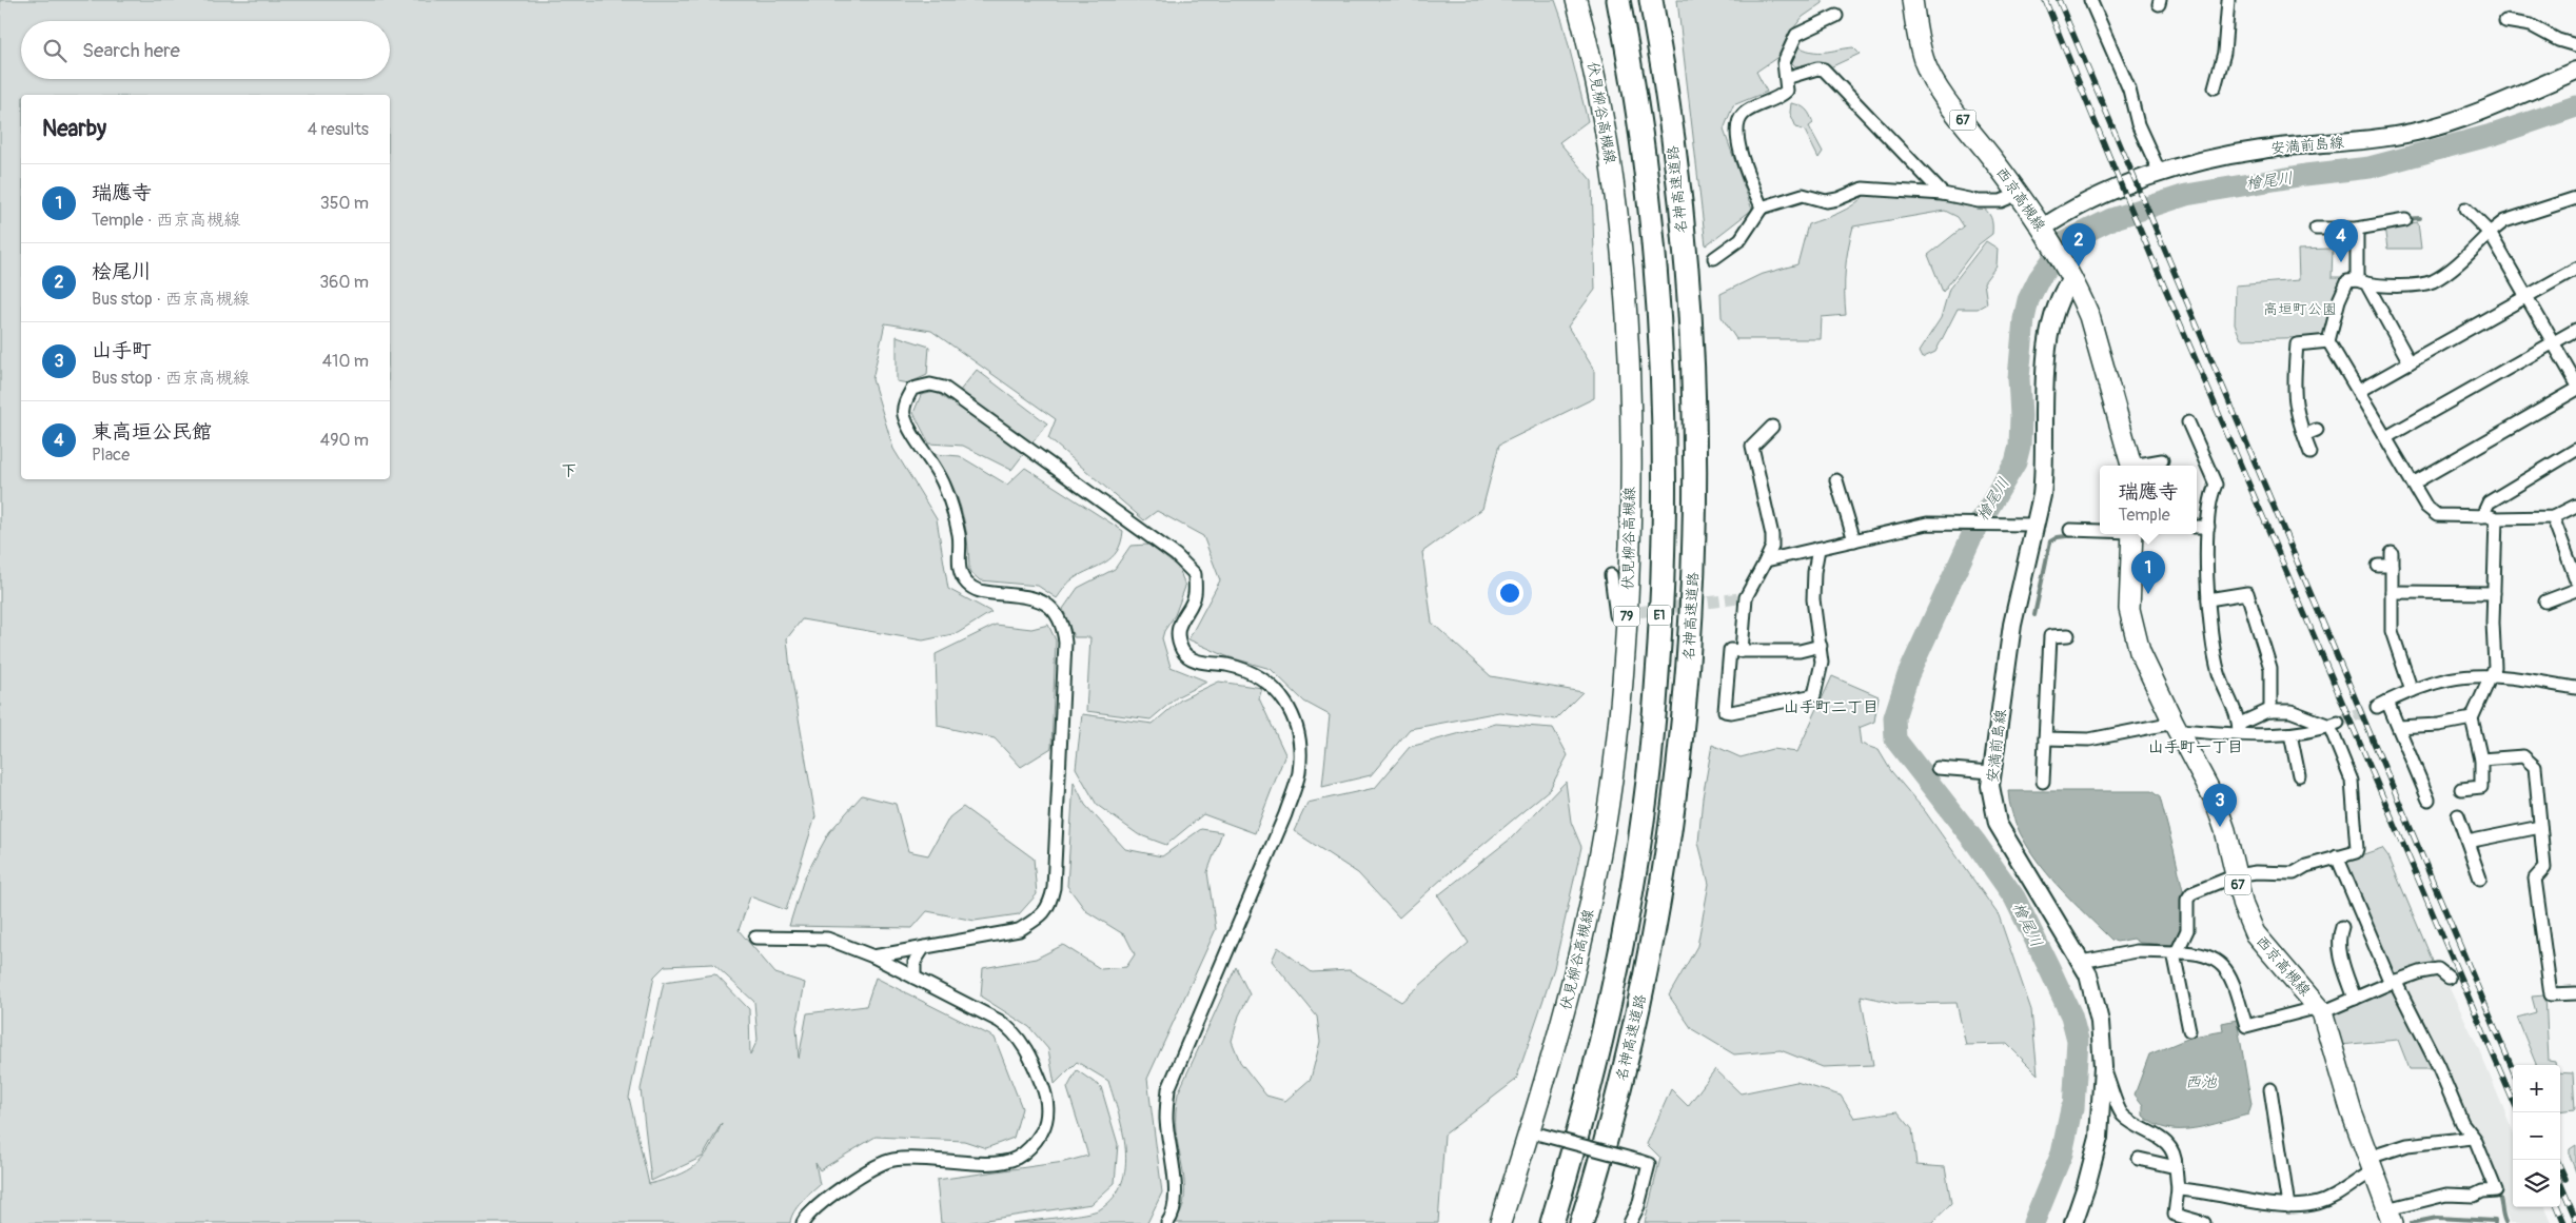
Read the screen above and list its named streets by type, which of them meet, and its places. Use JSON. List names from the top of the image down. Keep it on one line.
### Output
{"streets":{"highway":["名神高速道路","E1"],"main road":["伏見柳谷高槻線","67","安満前島線","西京高槻線","79"]},"crossings":[["安満前島線","西京高槻線"]],"districts":["下","山手町二丁目","山手町一丁目"],"water":["檜尾川","西池"],"parks":["高垣町公園"],"page":{"search":"Search here","heading":["Nearby","4 results"],"list":[{"mark":"1","name":"瑞應寺","note":"Temple · 西京高槻線","value":"350 m"},{"mark":"2","name":"桧尾川","note":"Bus stop · 西京高槻線","value":"360 m"},{"mark":"3","name":"山手町","note":"Bus stop · 西京高槻線","value":"410 m"},{"mark":"4","name":"東高垣公民館","note":"Place","value":"490 m"}],"pins":["4","2","1","3"],"popup":["瑞應寺","Temple"],"map_buttons":["+","−"]}}
